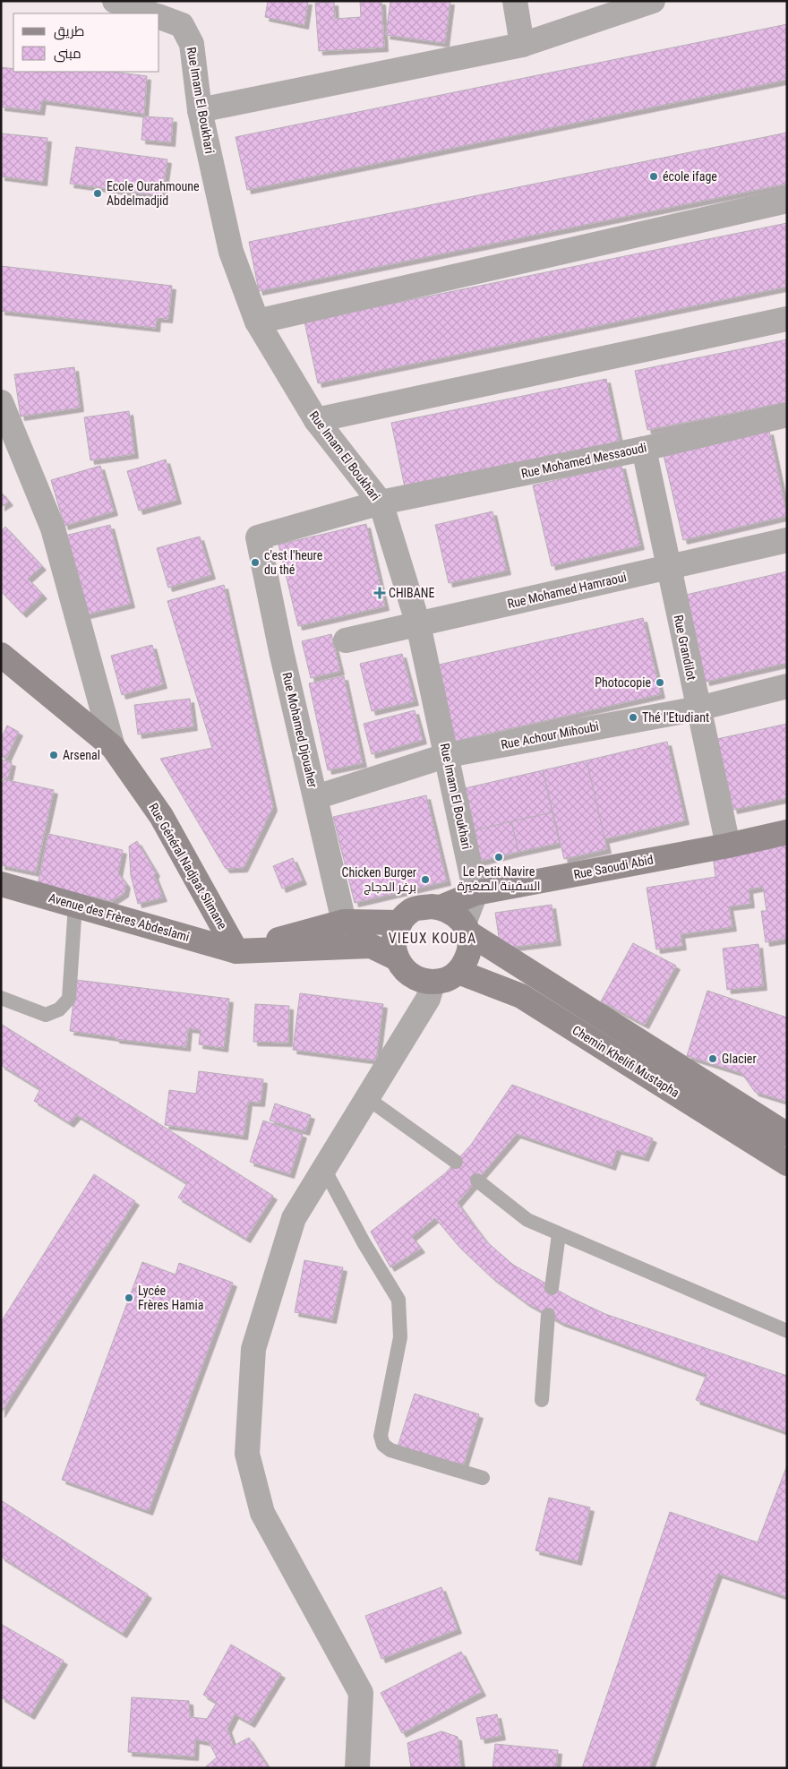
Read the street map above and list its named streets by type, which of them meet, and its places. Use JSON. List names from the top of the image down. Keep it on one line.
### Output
{"streets":{"main road":["Rue Général Nadjaat Slimane","Rue Saoudi Abid","Avenue des Frères Abdeslami","Chemin Khelifi Mustapha"],"street":["Rue Imam El Boukhari","Rue Mohamed Messaoudi","Rue Mohamed Hamraoui","Rue Grandilot","Rue Mohamed Djouaher","Rue Achour Mihoubi"]},"crossings":[["Rue Imam El Boukhari","Rue Mohamed Messaoudi"],["Rue Imam El Boukhari","Rue Mohamed Hamraoui"],["Rue Imam El Boukhari","Rue Achour Mihoubi"],["Rue Imam El Boukhari","Rue Saoudi Abid"],["Rue Mohamed Messaoudi","Rue Grandilot"],["Rue Mohamed Messaoudi","Rue Mohamed Djouaher"],["Rue Mohamed Hamraoui","Rue Grandilot"],["Rue Grandilot","Rue Achour Mihoubi"],["Rue Grandilot","Rue Saoudi Abid"],["Rue Mohamed Djouaher","Rue Achour Mihoubi"],["Rue Général Nadjaat Slimane","Avenue des Frères Abdeslami"],["Rue Saoudi Abid","Chemin Khelifi Mustapha"]],"districts":["VIEUX KOUBA"],"places":{"other":["école ifage","Ecole Ourahmoune Abdelmadjid","c'est l'heure du thé","Photocopie","Thé l'Etudiant","Arsenal","Le Petit Navire السفينة الصغيرة","Chicken Burger برغر الدجاج","Glacier","Lycée Frères Hamia"],"health":["CHIBANE"]},"legend":["طريق","مبنى"]}
